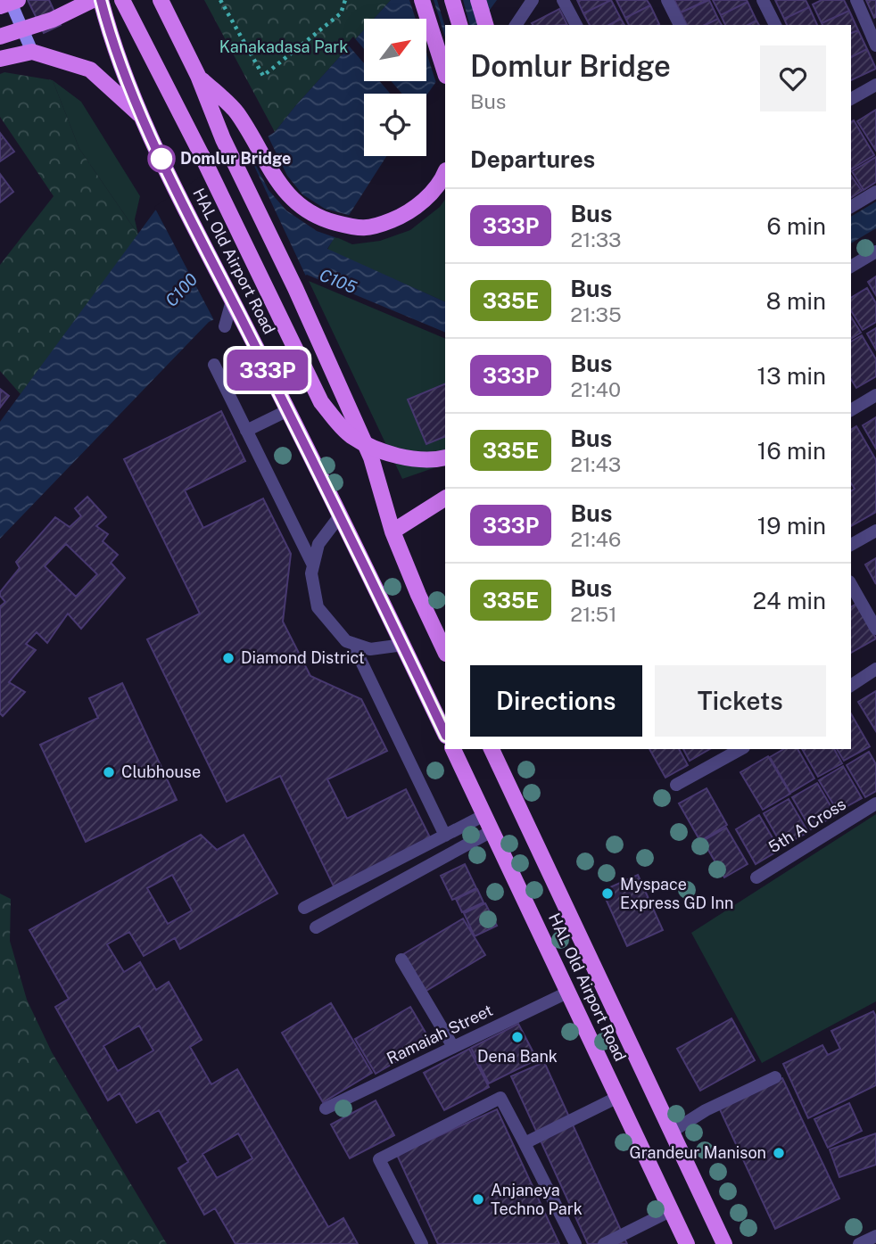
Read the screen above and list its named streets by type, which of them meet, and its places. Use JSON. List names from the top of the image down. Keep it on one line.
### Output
{"streets":{"main road":["HAL Old Airport Road"],"street":["5th A Cross","Ramaiah Street"]},"crossings":[["HAL Old Airport Road","Ramaiah Street"]],"water":["C105","C100"],"parks":["Kanakadasa Park"],"places":["Domlur Bridge","Diamond District","Clubhouse","Myspace Express GD Inn","Dena Bank","Grandeur Manison","Anjaneya Techno Park"],"lines":["bus line 333P"],"north":"top right","page":{"on_map":"333P","heading":[["Domlur Bridge","Bus"],"Departures"],"list":[{"mark":"333P","name":"Bus","note":"21:33","value":"6 min"},{"mark":"335E","name":"Bus","note":"21:35","value":"8 min"},{"mark":"333P","name":"Bus","note":"21:40","value":"13 min"},{"mark":"335E","name":"Bus","note":"21:43","value":"16 min"},{"mark":"333P","name":"Bus","note":"21:46","value":"19 min"},{"mark":"335E","name":"Bus","note":"21:51","value":"24 min"}],"buttons":["Directions","Tickets"]}}
